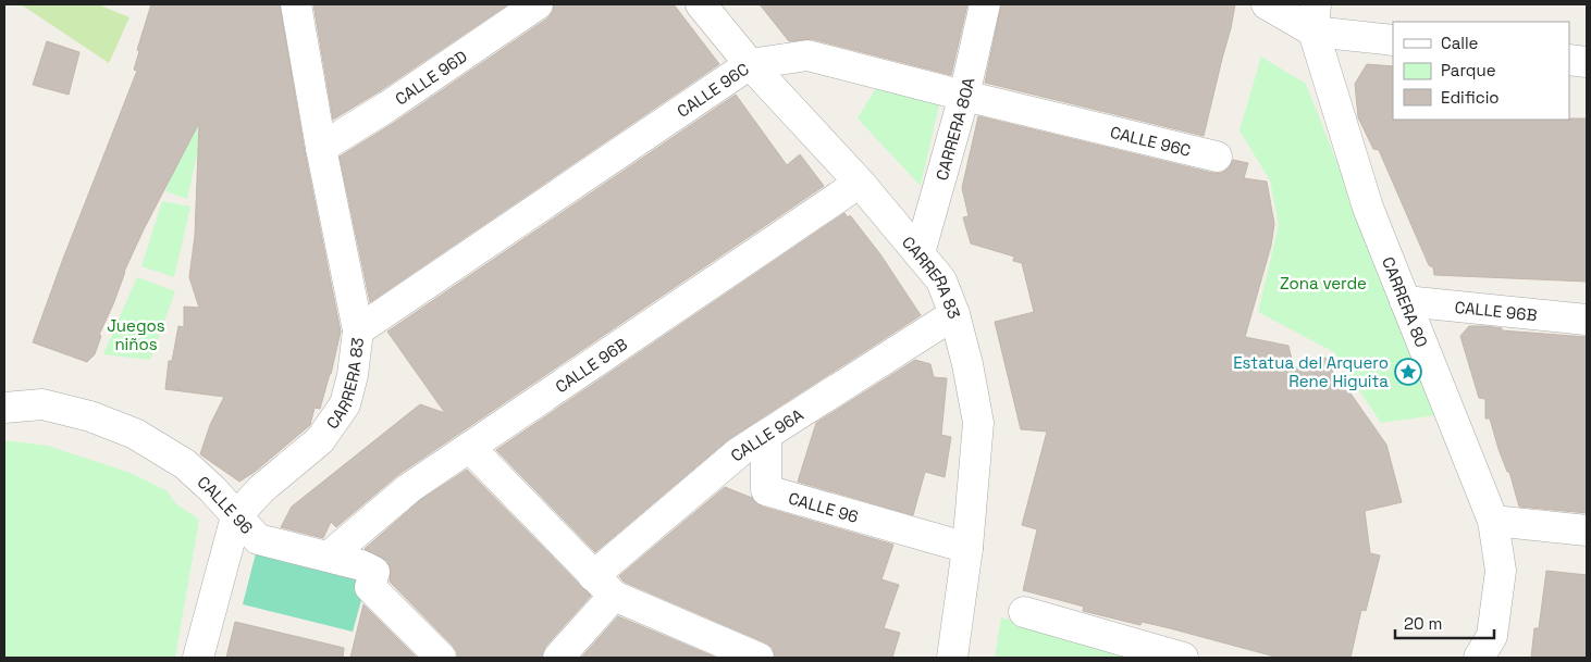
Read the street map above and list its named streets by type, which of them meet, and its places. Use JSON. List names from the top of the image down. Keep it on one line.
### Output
{"streets":{"street":["CALLE 96D","CALLE 96C","CARRERA 80A","CARRERA 83","CARRERA 80","CALLE 96B","CALLE 96A","CALLE 96"]},"crossings":[["CALLE 96D","CARRERA 83"],["CALLE 96C","CARRERA 80A"],["CALLE 96C","CARRERA 83"],["CARRERA 80A","CARRERA 83"],["CARRERA 83","CALLE 96B"],["CARRERA 83","CALLE 96A"],["CARRERA 83","CALLE 96"],["CARRERA 80","CALLE 96B"],["CALLE 96B","CALLE 96"],["CALLE 96A","CALLE 96"]],"parks":["Zona verde","Juegos niños"],"places":{"place":["Estatua del Arquero Rene Higuita"]},"legend":["Calle","Parque","Edificio"],"scale_bar":"20 m"}
